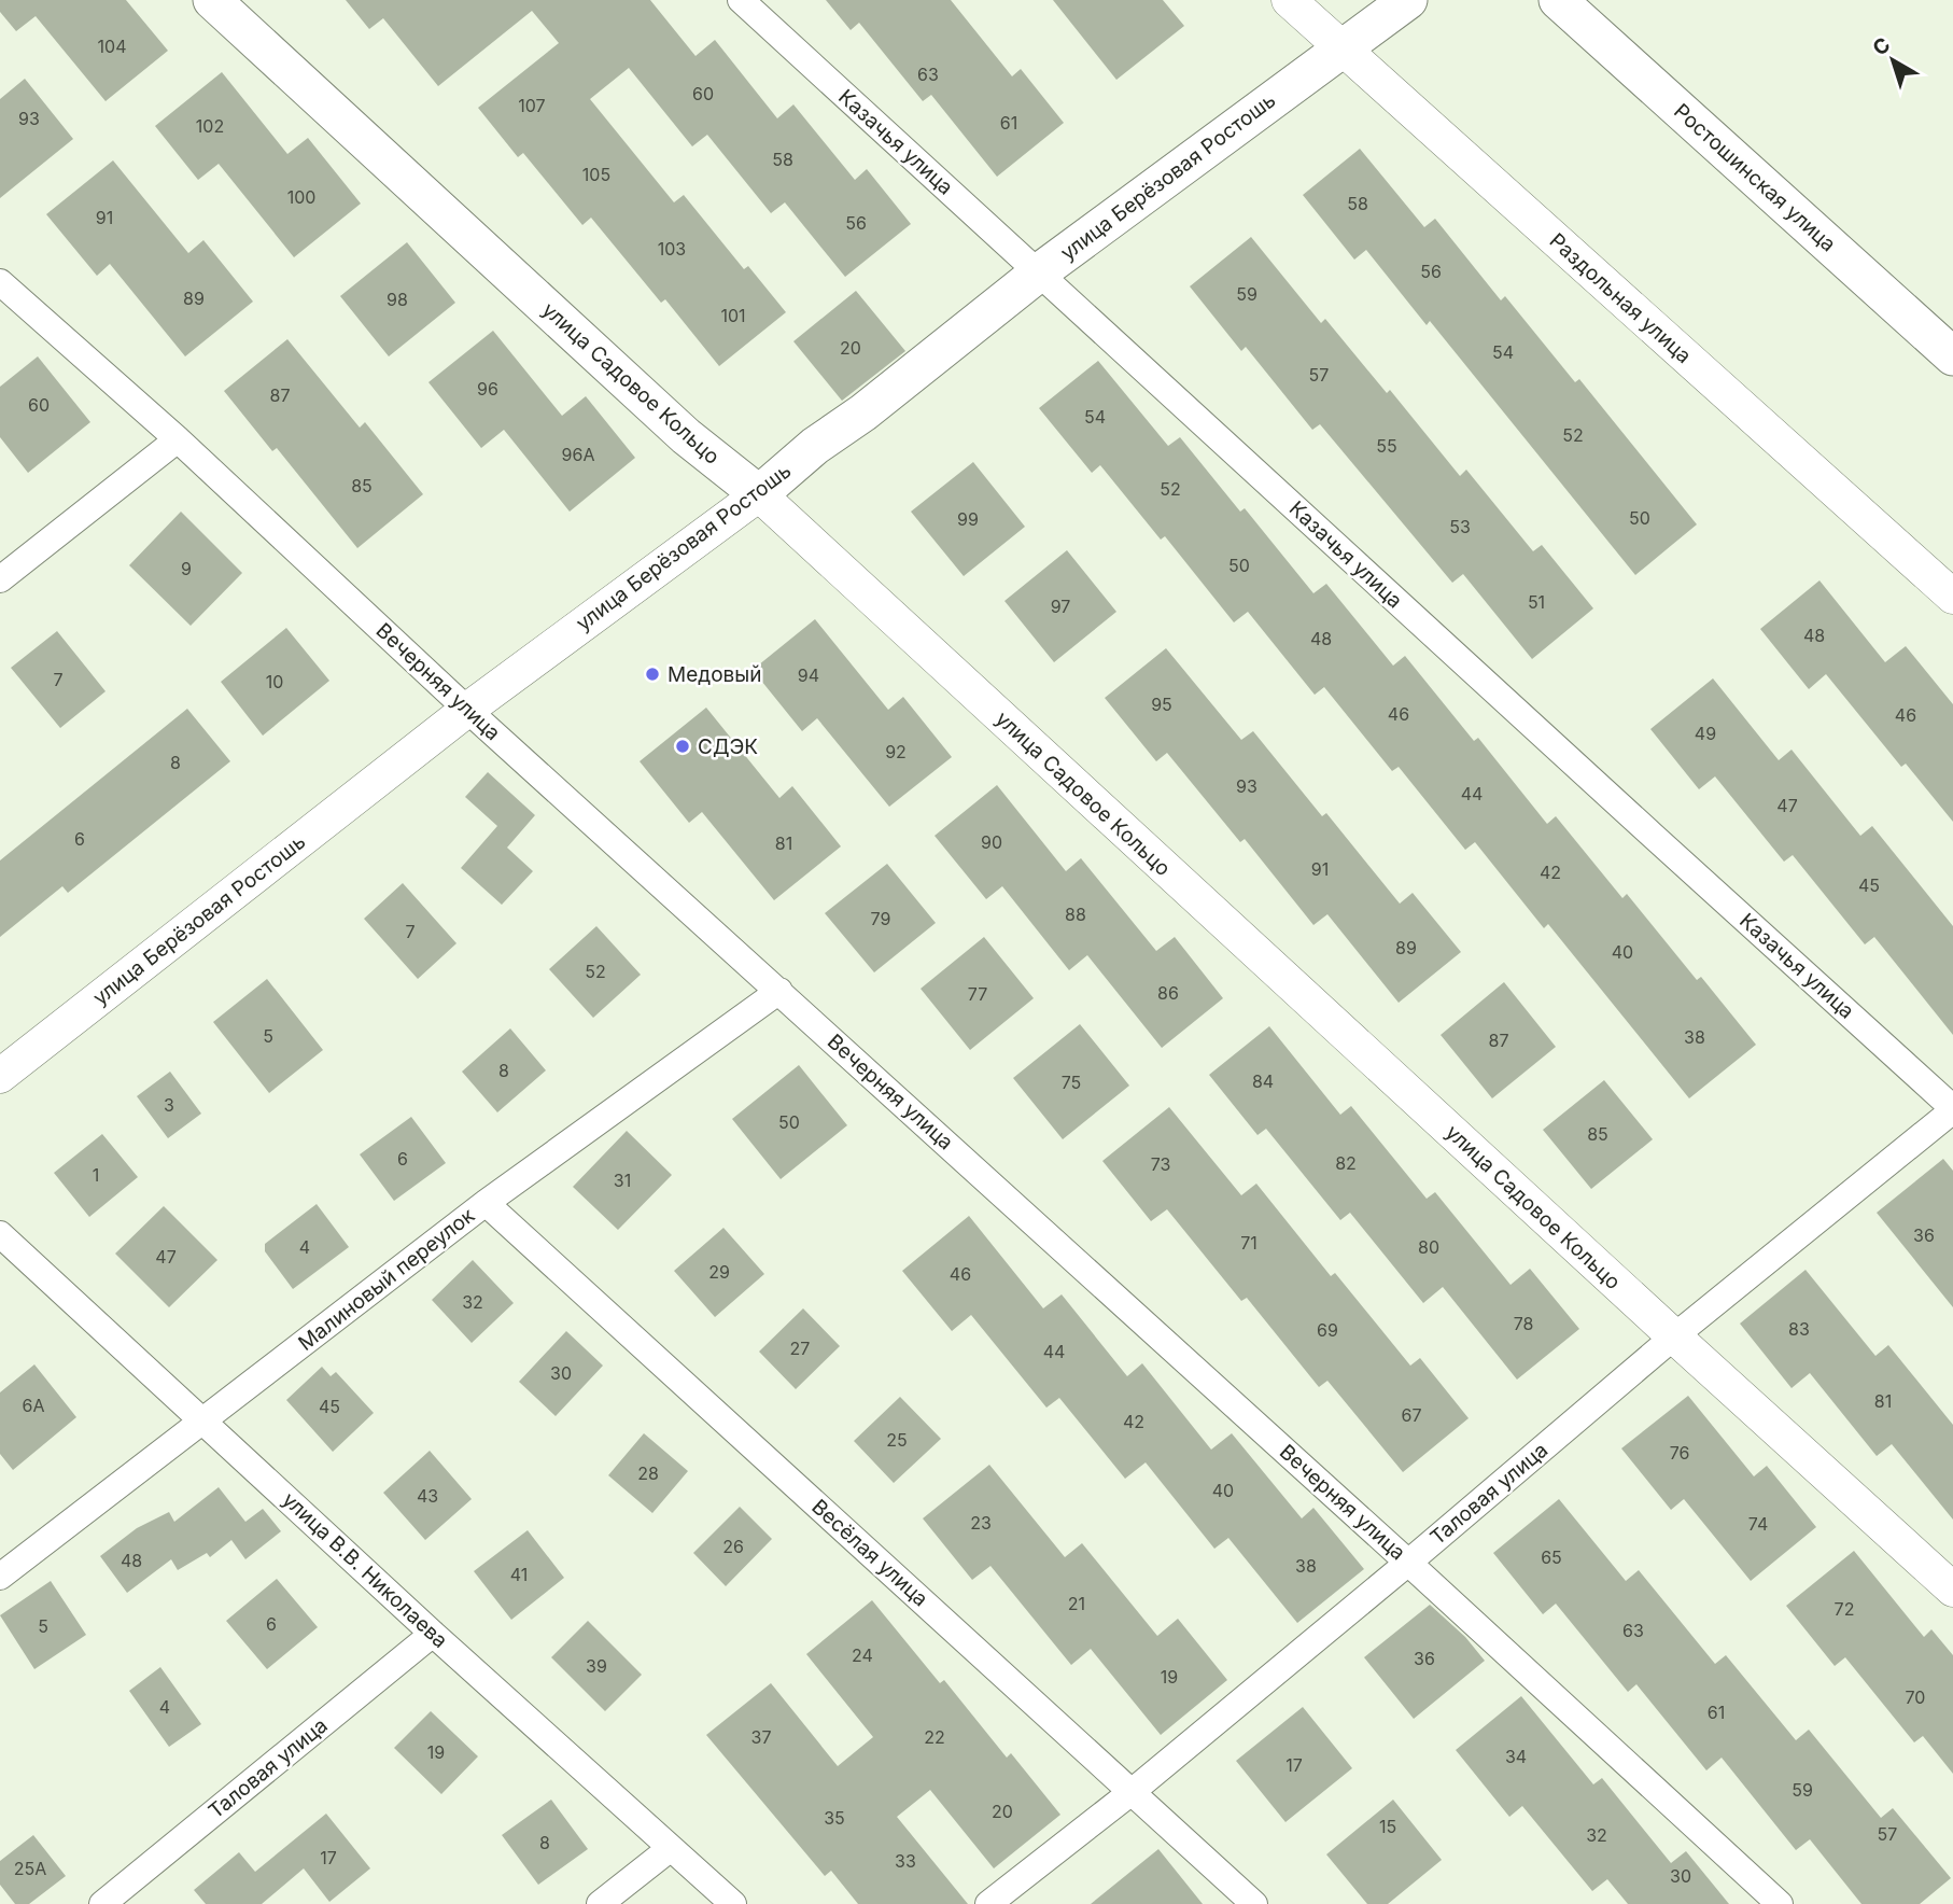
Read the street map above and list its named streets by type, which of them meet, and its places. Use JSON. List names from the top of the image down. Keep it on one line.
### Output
{"streets":{"main road":["улица Берёзовая Ростошь","Ростошинская улица","улица Садовое Кольцо"],"street":["Казачья улица","Раздольная улица","Вечерняя улица","Малиновый переулок","Таловая улица","Весёлая улица","улица В.В. Николаева"]},"crossings":[["Казачья улица","улица Берёзовая Ростошь"],["Казачья улица","Таловая улица"],["улица Берёзовая Ростошь","Раздольная улица"],["улица Берёзовая Ростошь","улица Садовое Кольцо"],["улица Берёзовая Ростошь","Вечерняя улица"],["улица Садовое Кольцо","Таловая улица"],["Вечерняя улица","Малиновый переулок"],["Вечерняя улица","Таловая улица"],["Малиновый переулок","Весёлая улица"],["Малиновый переулок","улица В.В. Николаева"],["Таловая улица","Весёлая улица"],["Таловая улица","улица В.В. Николаева"]],"places":["Медовый","СДЭК"],"house_numbers":["104","63","60","107","93","61","102","58","105","100","58","91","56","103","56","59","89","98","101","20","54","57","96","87","60","54","52","55","96А","85","52","50","99","53","50","9","51","97","48","48","94","7","10","95","46","46","49","92","8","93","44","47","6","90","81","91","42","45","88","79","7","89","40","52","86","77","5","38","87","8","84","75","3","50","85","6","82","73","1","31","36","71","4","80","47","29","46","32","78","83","69","27","44","30","81","6А","45","67","42","25","76","28","40","43","23","74","26","65","48","38","41","21","72","6","5","63","24","36","39","19","70","4","61","37","22","19","34","17","59","20","35","15","57","32","8","17","33","25А","30"],"north":"top left"}
